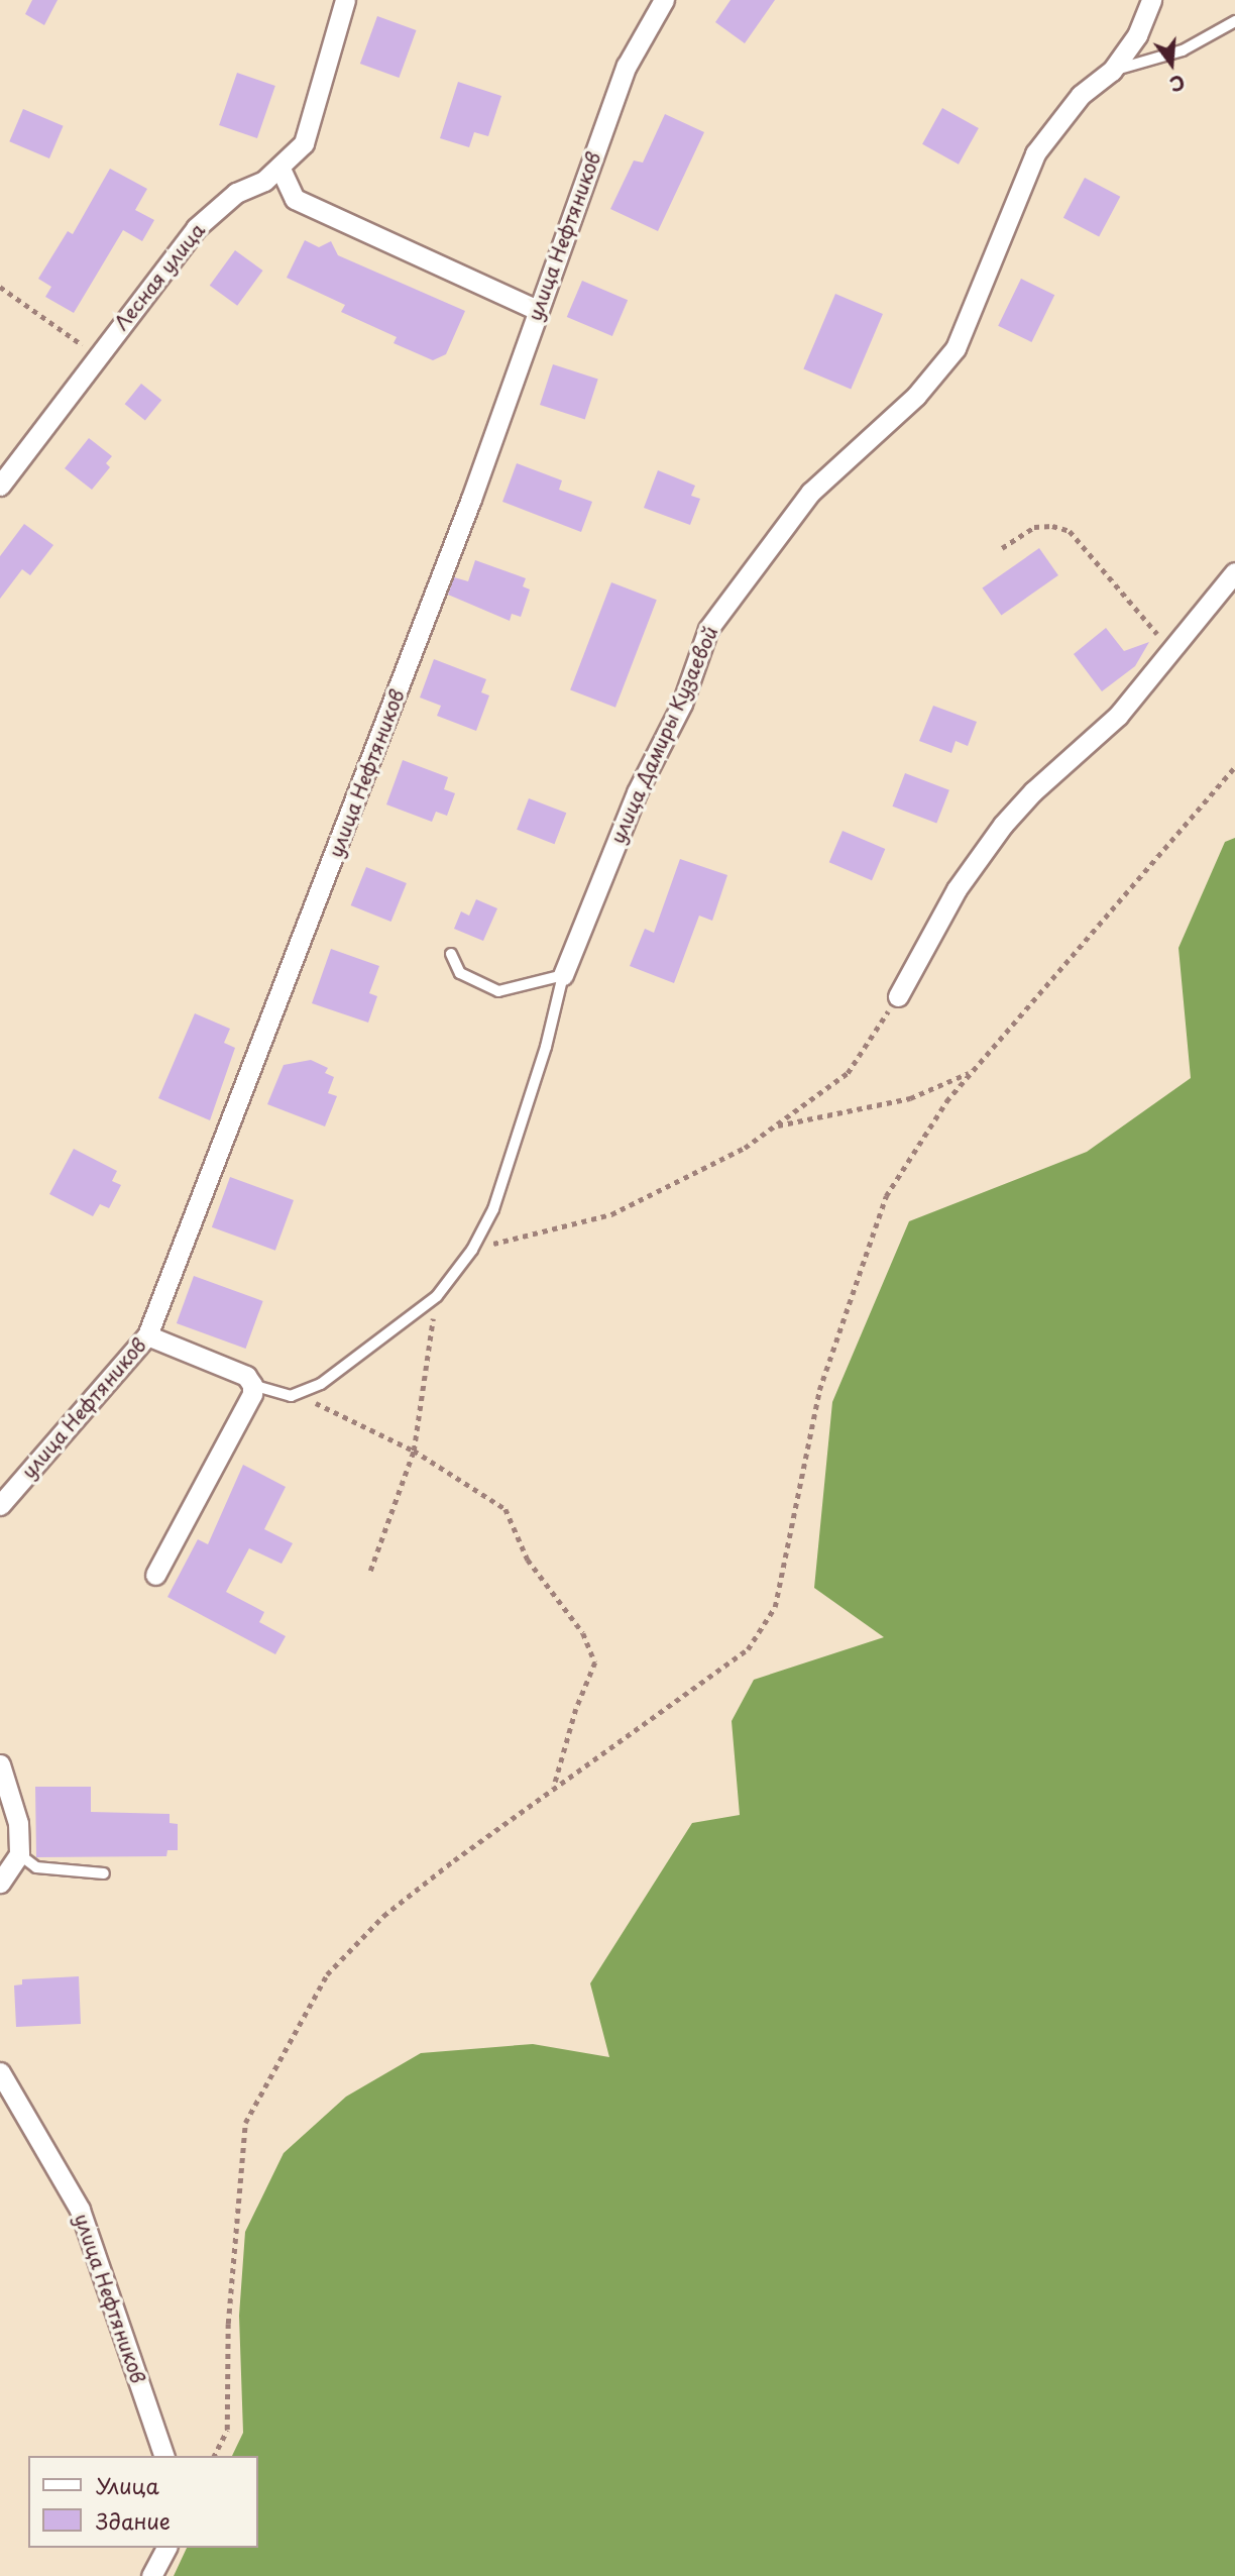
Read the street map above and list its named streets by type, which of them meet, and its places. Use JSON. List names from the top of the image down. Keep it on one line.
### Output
{"streets":{"street":["улица Нефтяников","Лесная улица","улица Дамиры Кузаевой"]},"legend":["Улица","Здание"],"north":"bottom"}
